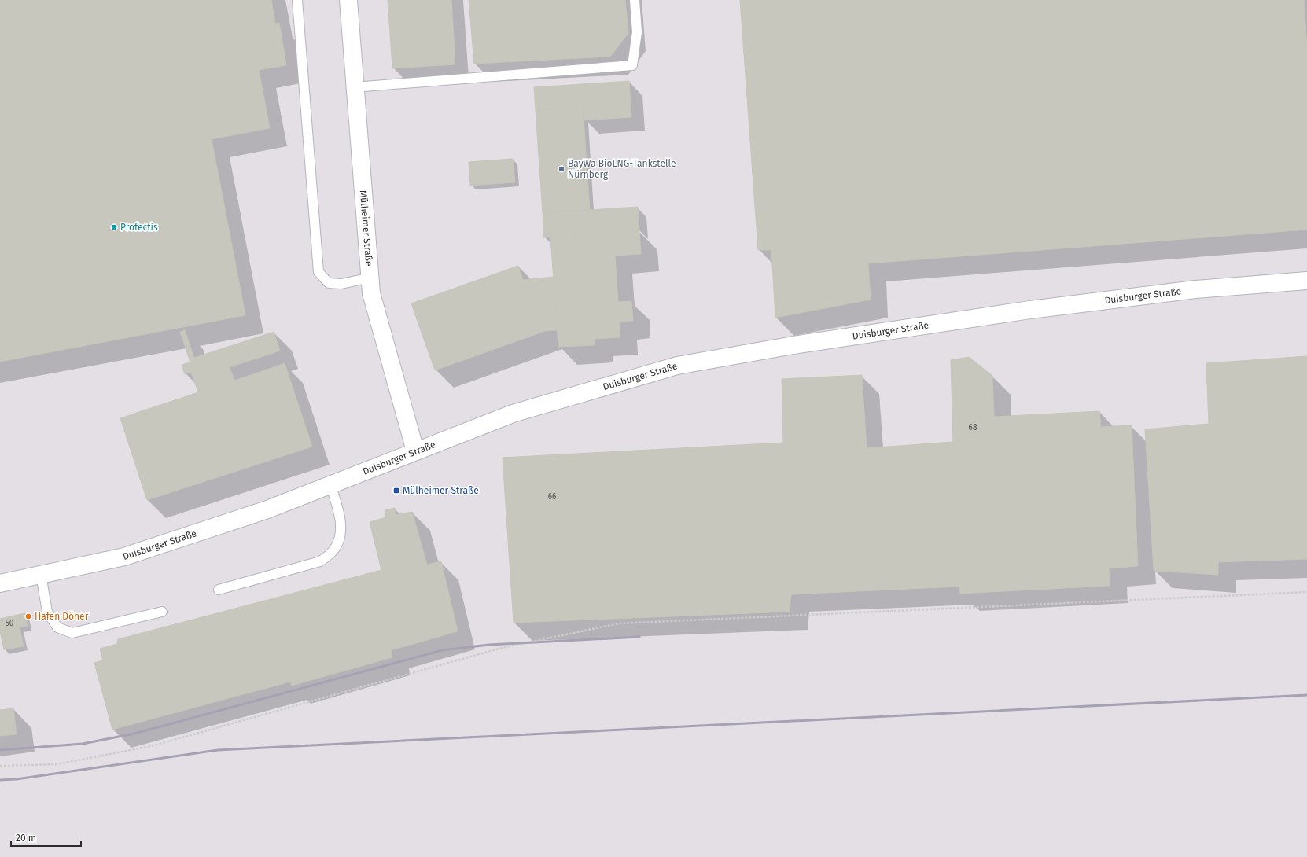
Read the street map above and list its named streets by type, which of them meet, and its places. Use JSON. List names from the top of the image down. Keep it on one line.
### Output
{"streets":{"street":["Mülheimer Straße","Duisburger Straße"]},"crossings":[["Mülheimer Straße","Duisburger Straße"]],"places":{"other":["BayWa BioLNG-Tankstelle Nürnberg","Profectis","Hafen Döner"],"transit":["Mülheimer Straße"]},"house_numbers":["68","66","50"],"scale_bar":"20 m"}
